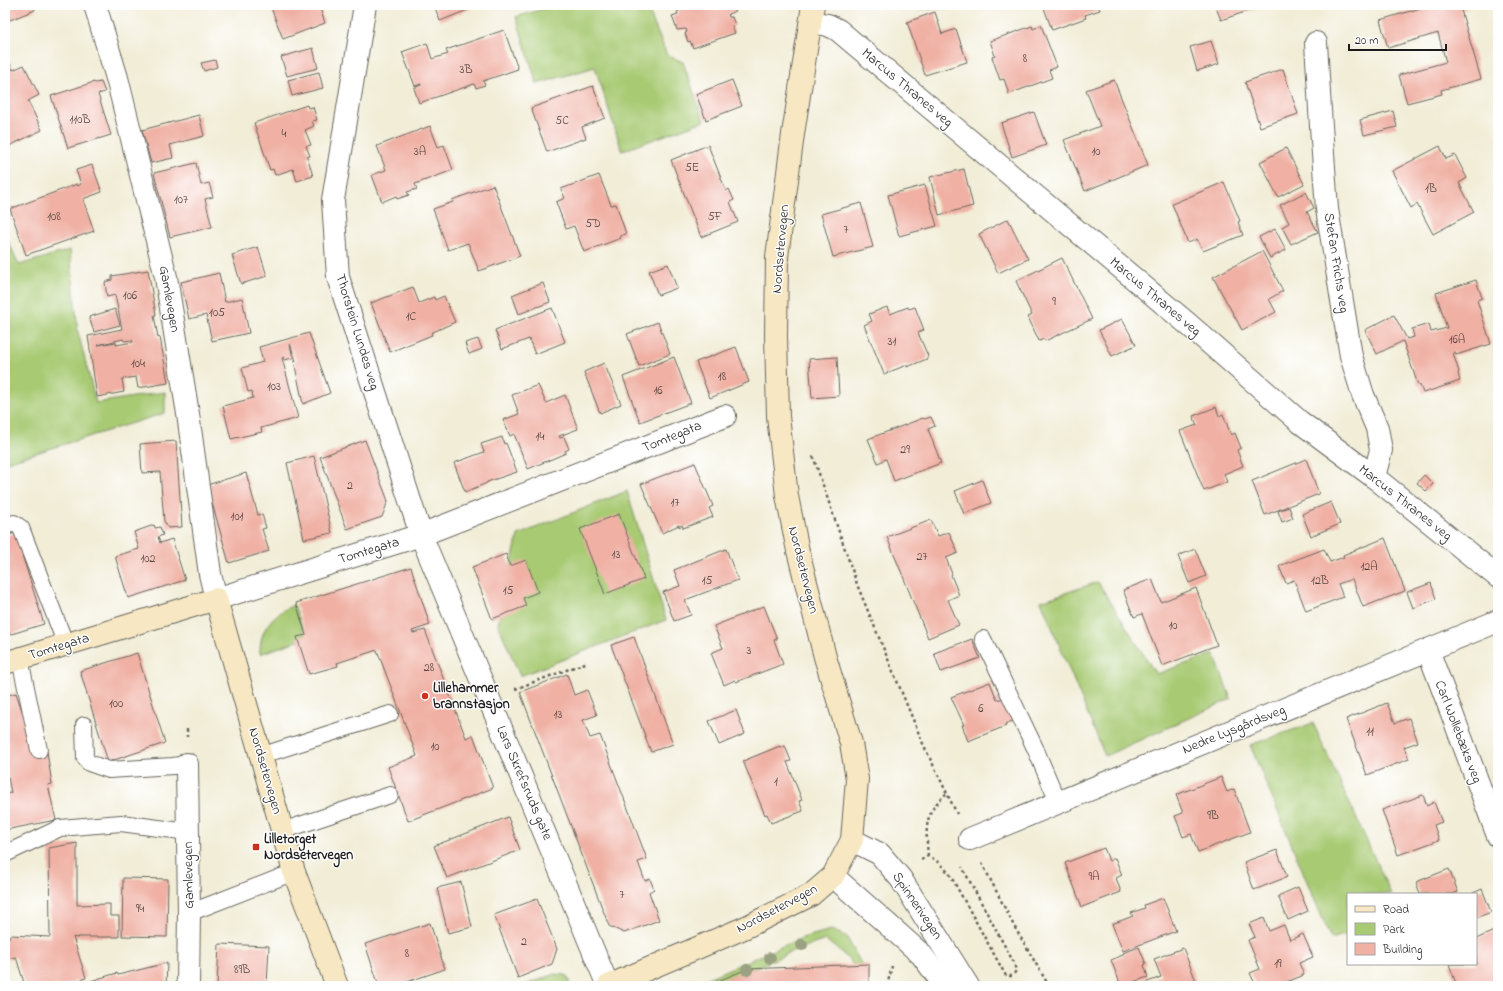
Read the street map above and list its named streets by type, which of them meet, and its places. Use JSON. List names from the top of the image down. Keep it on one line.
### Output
{"streets":{"main road":["Nordsetervegen","Tomtegata"],"street":["Marcus Thranes veg","Stefan Frichs veg","Gamlevegen","Thorstein Lundes veg","Nedre Lysgårdsveg","Carl Wollebæks veg","Lars Skrefsruds gate","Spinnerivegen"]},"crossings":[["Marcus Thranes veg","Nordsetervegen"],["Marcus Thranes veg","Stefan Frichs veg"],["Nordsetervegen","Gamlevegen"],["Nordsetervegen","Tomtegata"],["Nordsetervegen","Lars Skrefsruds gate"],["Nordsetervegen","Spinnerivegen"],["Gamlevegen","Tomtegata"],["Thorstein Lundes veg","Tomtegata"],["Thorstein Lundes veg","Lars Skrefsruds gate"],["Tomtegata","Lars Skrefsruds gate"],["Nedre Lysgårdsveg","Carl Wollebæks veg"]],"places":{"other":["Lillehammer brannstasjon"],"transit":["Lilletorget Nordsetervegen"]},"house_numbers":["8","3B","110B","5C","4","3A","10","5E","1B","107","108","5F","5D","7","106","9","105","1C","16A","31","104","18","103","16","14","29","2","17","101","13","27","102","12A","15","12B","15","10","3","28","100","6","13","11","10","1","9B","9A","7","94","2","8","19","89B"],"legend":["Road","Park","Building"],"scale_bar":"20 m"}
